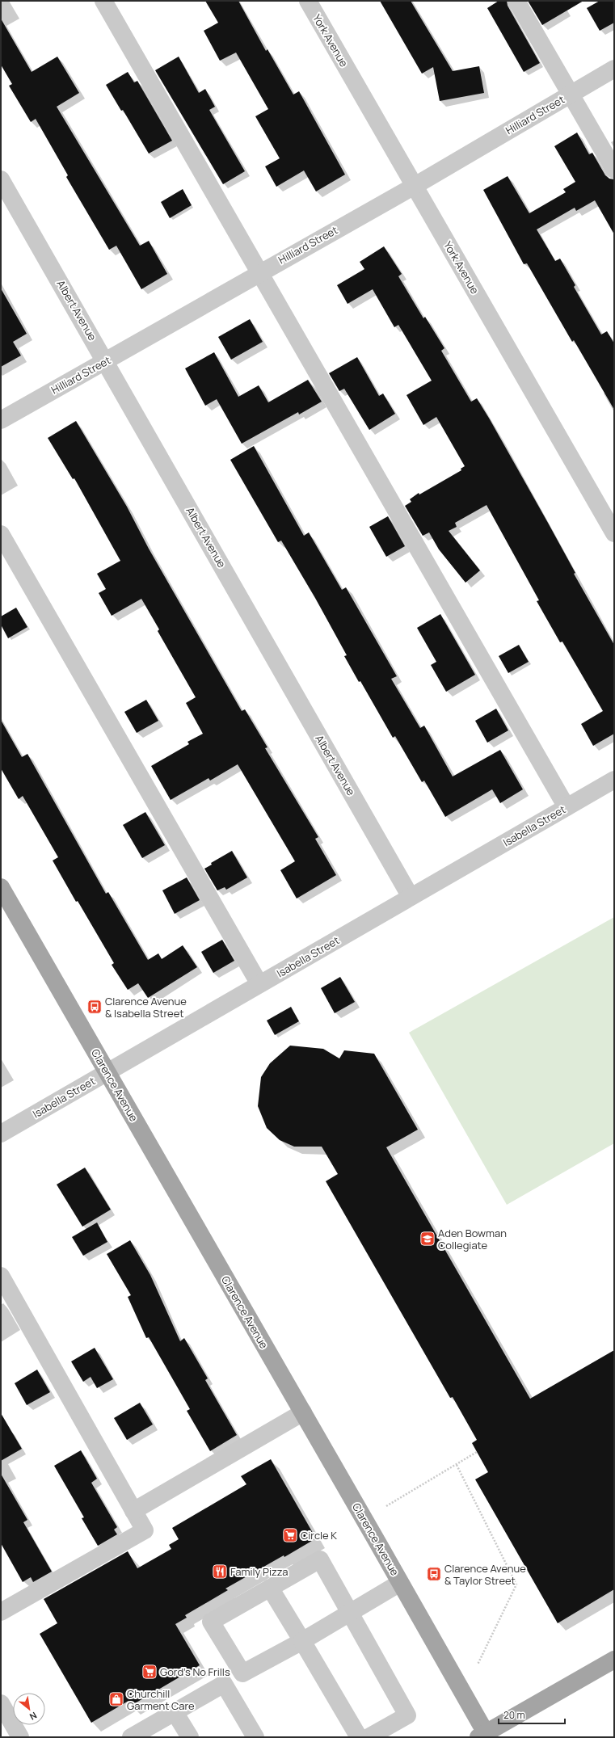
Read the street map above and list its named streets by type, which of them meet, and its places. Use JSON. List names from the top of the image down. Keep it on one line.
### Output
{"streets":{"main road":["Clarence Avenue"],"street":["York Avenue","Hilliard Street","Albert Avenue","Isabella Street"]},"crossings":[["York Avenue","Hilliard Street"],["Hilliard Street","Albert Avenue"],["Albert Avenue","Isabella Street"],["Isabella Street","Clarence Avenue"]],"places":{"bus stop":["Clarence Avenue & Isabella Street","Clarence Avenue & Taylor Street"],"school or university":["Aden Bowman Collegiate"],"supermarket":["Circle K","Gord's No Frills"],"restaurant":["Family Pizza"],"shop":["Churchill Garment Care"]},"scale_bar":"20 m","north":"bottom right"}
